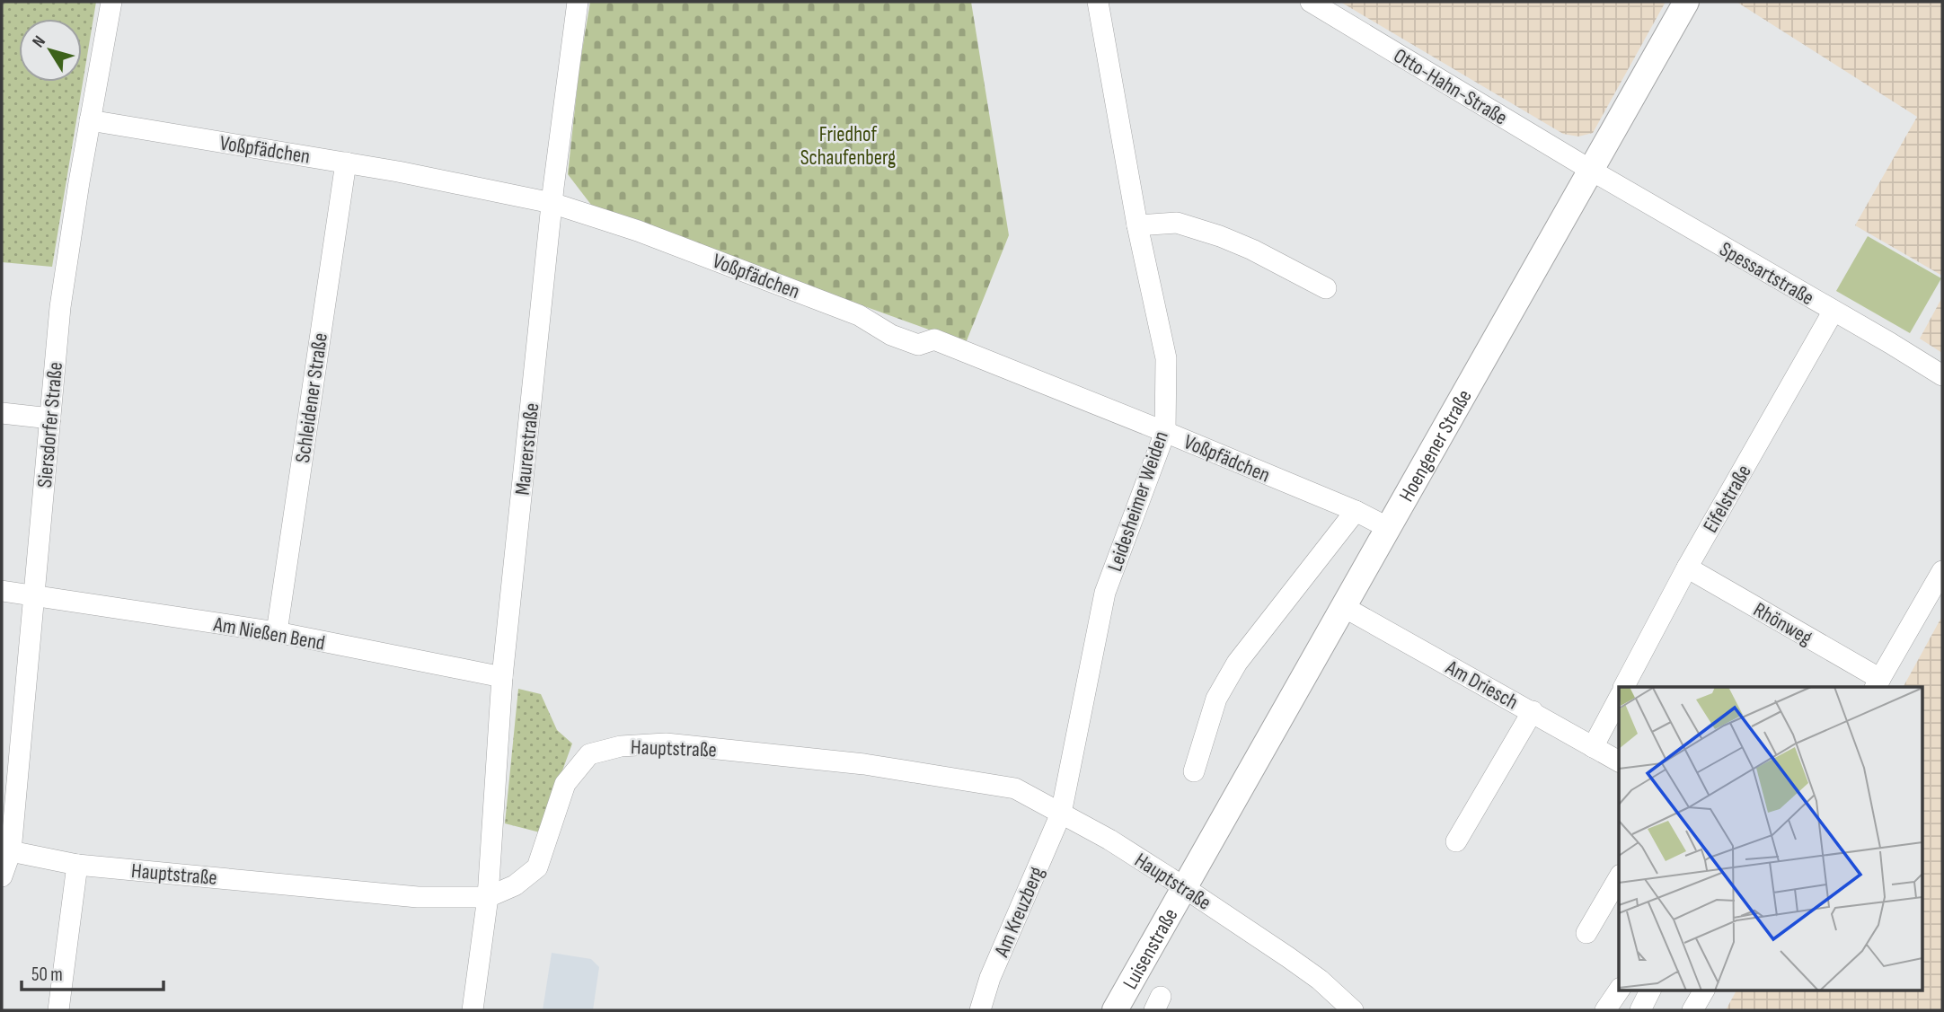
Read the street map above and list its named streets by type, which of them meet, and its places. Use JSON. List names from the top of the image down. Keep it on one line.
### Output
{"streets":{"main road":["Hoengener Straße","Luisenstraße"],"street":["Otto-Hahn-Straße","Voßpfädchen","Spessartstraße","Schleidener Straße","Siersdorfer Straße","Maurerstraße","Eifelstraße","Leidesheimer Weiden","Rhönweg","Am Nießen Bend","Am Driesch","Hauptstraße","Am Kreuzberg"]},"crossings":[["Otto-Hahn-Straße","Spessartstraße"],["Otto-Hahn-Straße","Hoengener Straße"],["Voßpfädchen","Schleidener Straße"],["Voßpfädchen","Siersdorfer Straße"],["Voßpfädchen","Hoengener Straße"],["Voßpfädchen","Maurerstraße"],["Voßpfädchen","Leidesheimer Weiden"],["Spessartstraße","Hoengener Straße"],["Spessartstraße","Eifelstraße"],["Schleidener Straße","Am Nießen Bend"],["Siersdorfer Straße","Am Nießen Bend"],["Siersdorfer Straße","Hauptstraße"],["Hoengener Straße","Am Driesch"],["Hoengener Straße","Hauptstraße"],["Hoengener Straße","Luisenstraße"],["Maurerstraße","Am Nießen Bend"],["Maurerstraße","Hauptstraße"],["Eifelstraße","Rhönweg"],["Leidesheimer Weiden","Hauptstraße"],["Leidesheimer Weiden","Am Kreuzberg"],["Hauptstraße","Am Kreuzberg"],["Hauptstraße","Luisenstraße"]],"parks":["Friedhof Schaufenberg"],"scale_bar":"50 m","north":"top left"}
